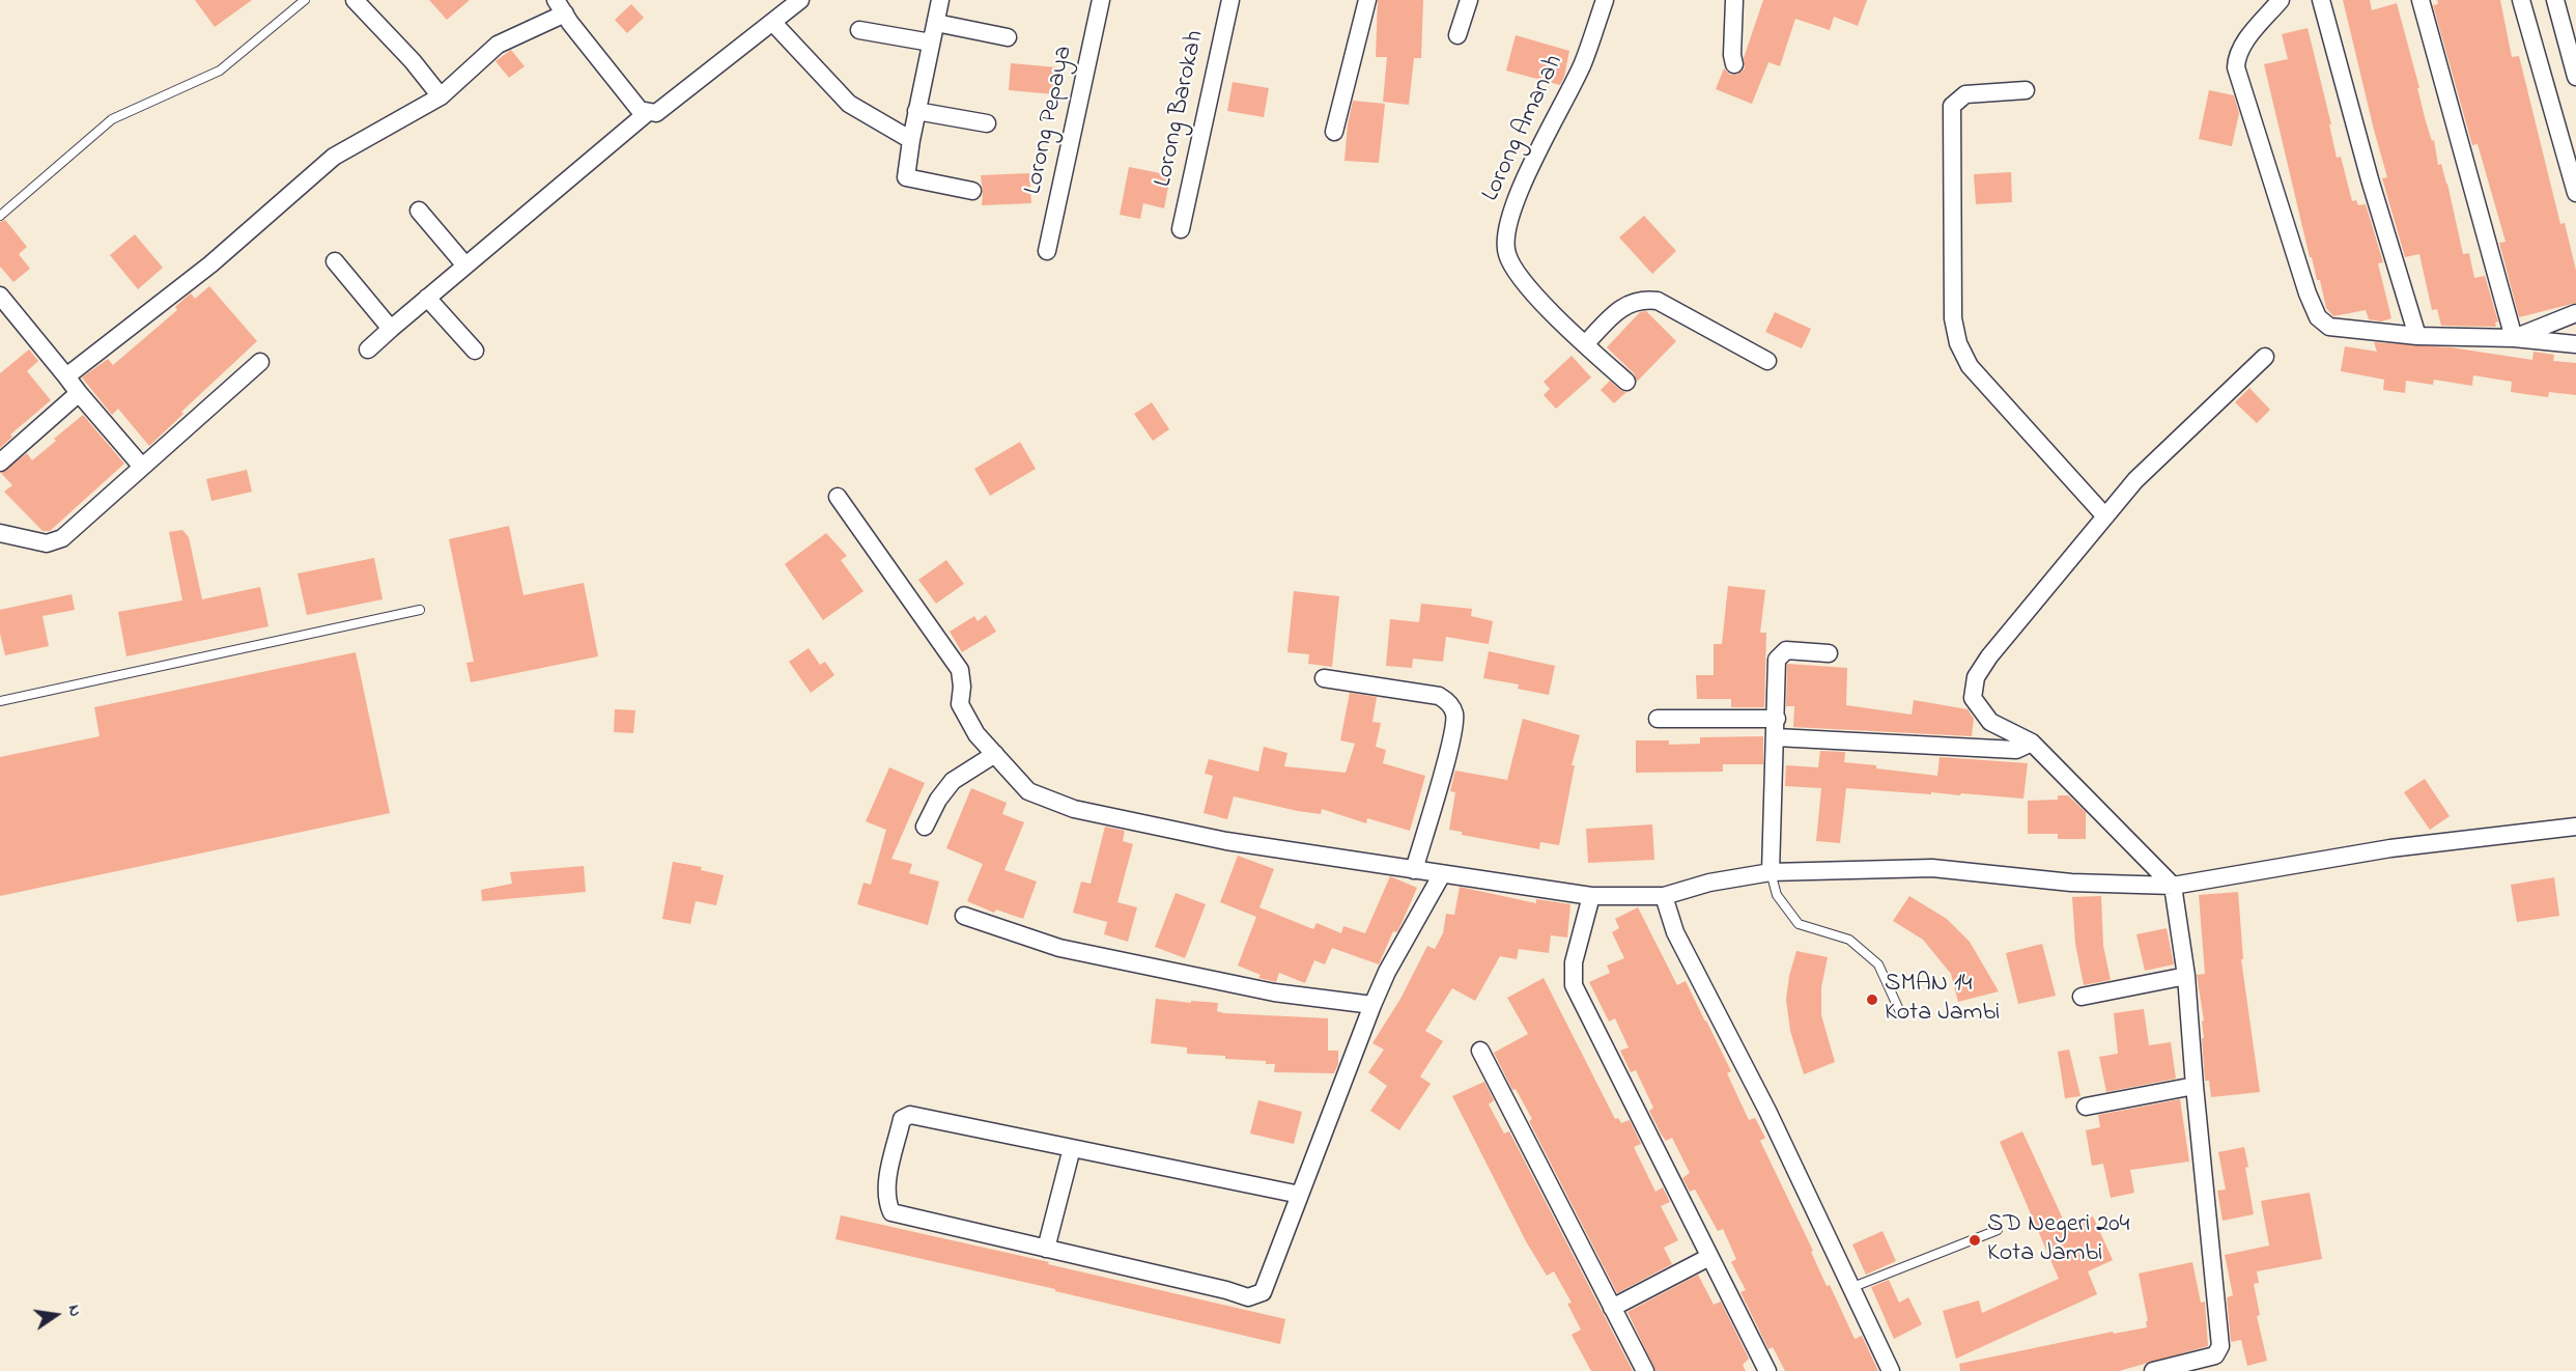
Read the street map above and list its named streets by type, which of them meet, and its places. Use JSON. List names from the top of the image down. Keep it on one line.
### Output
{"streets":{"street":["Lorong Barokah","Lorong Pepaya","Lorong Amanah"]},"places":["SMAN 14 Kota Jambi","SD Negeri 204 Kota Jambi"],"north":"right"}
